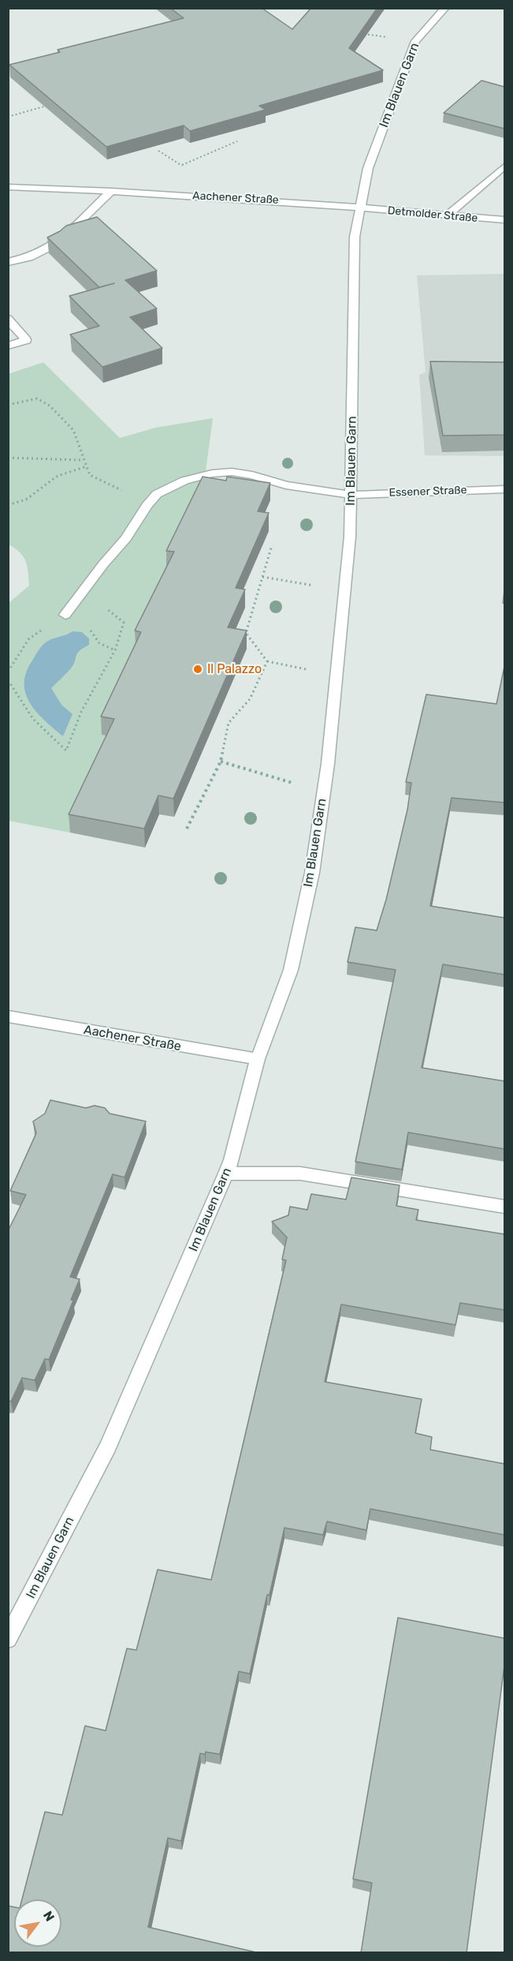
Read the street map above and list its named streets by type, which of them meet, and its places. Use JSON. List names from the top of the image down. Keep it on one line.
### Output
{"streets":{"street":["Im Blauen Garn","Aachener Straße","Detmolder Straße","Essener Straße"]},"crossings":[["Im Blauen Garn","Aachener Straße"],["Im Blauen Garn","Detmolder Straße"],["Im Blauen Garn","Essener Straße"],["Aachener Straße","Detmolder Straße"]],"places":["Il Palazzo"],"north":"top right"}
